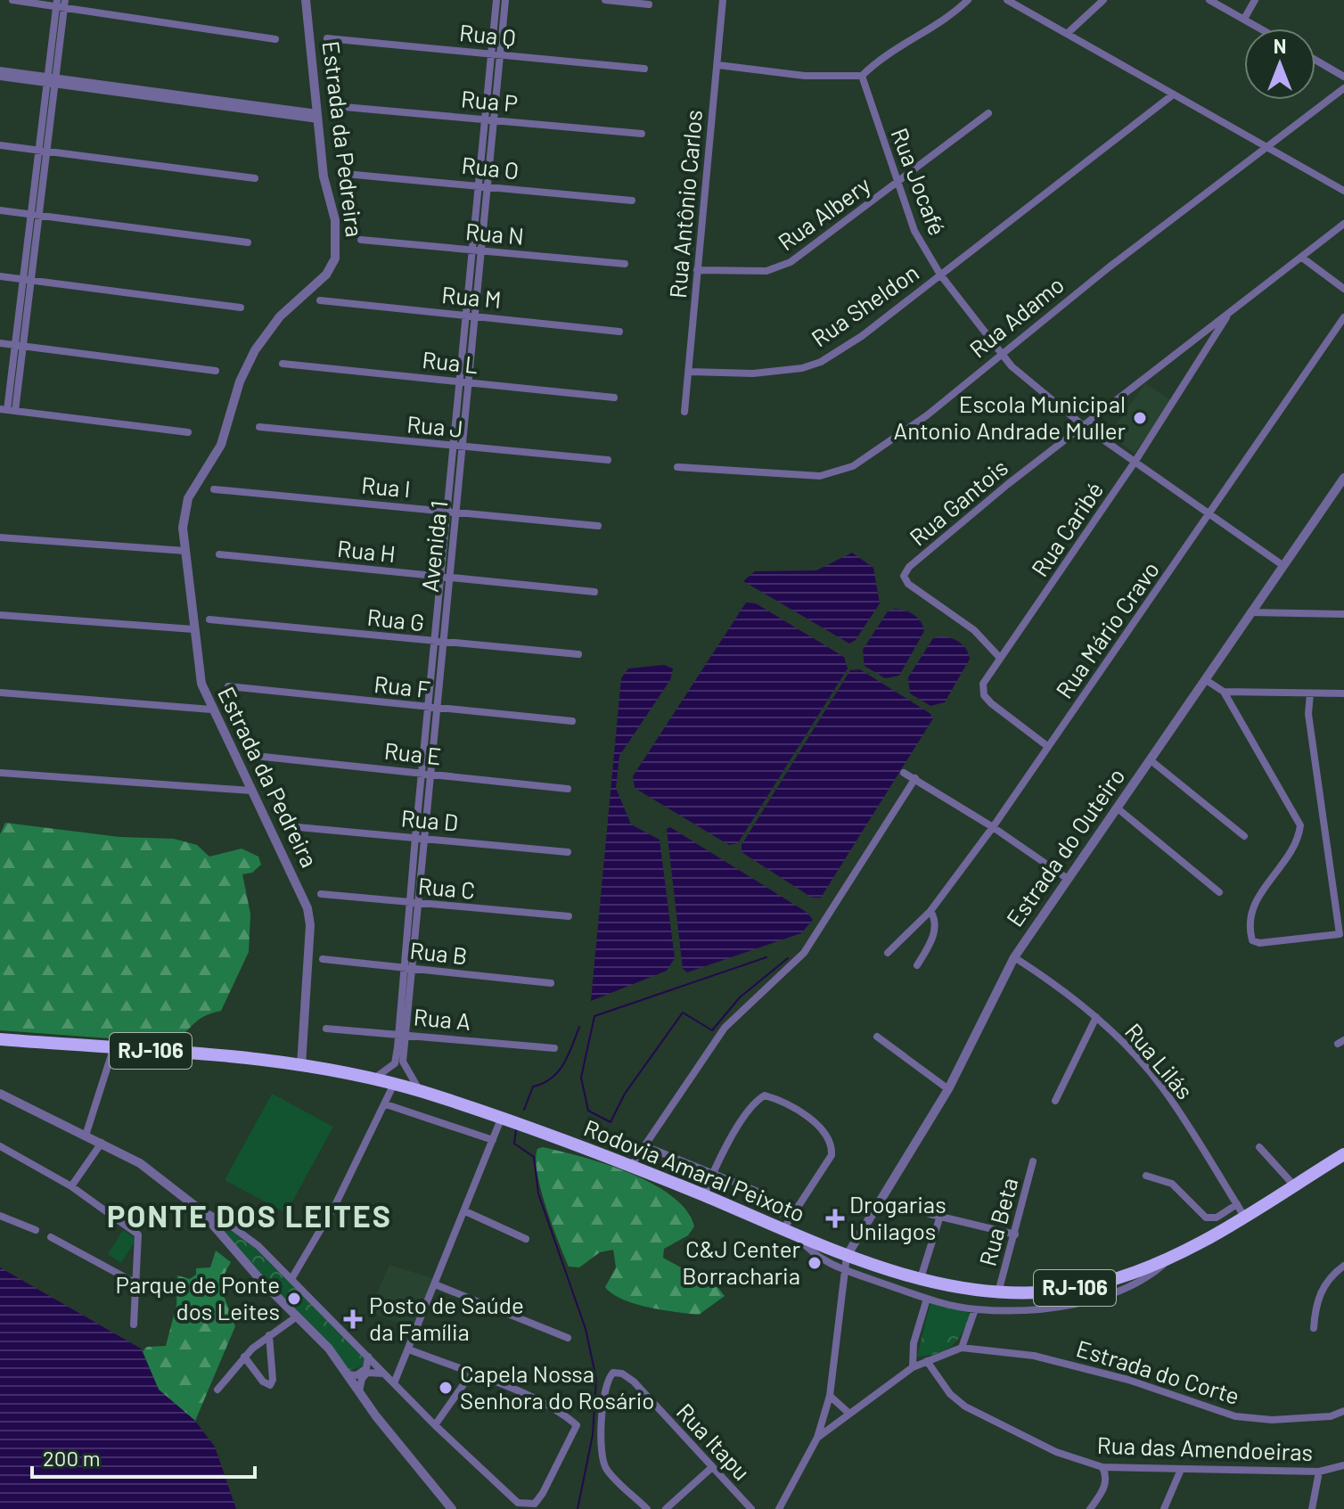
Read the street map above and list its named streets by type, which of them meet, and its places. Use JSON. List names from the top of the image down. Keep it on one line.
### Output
{"streets":{"highway":["RJ-106","Rodovia Amaral Peixoto"],"street":["Rua Q","Rua P","Estrada da Pedreira","Rua O","Rua Jocafé","Rua Antônio Carlos","Rua Albery","Rua N","Rua M","Rua Sheldon","Rua Adamo","Rua L","Rua J","Rua I","Rua Gantois","Rua Caribé","Avenida 1","Rua H","Rua G","Rua Mário Cravo","Rua F","Rua E","Rua D","Estrada do Outeiro","Rua C","Rua B","Rua A","Rua Lilás","Rua Beta","Estrada do Corte","Rua Itapu","Rua das Amendoeiras"]},"crossings":[["Rua Q","Avenida 1"],["Rua P","Avenida 1"],["Estrada da Pedreira","Rodovia Amaral Peixoto"],["Rua O","Avenida 1"],["Rua Jocafé","Rua Albery"],["Rua Jocafé","Rua Sheldon"],["Rua Jocafé","Rua Adamo"],["Rua Jocafé","Rua Gantois"],["Rua Jocafé","Rua Caribé"],["Rua Jocafé","Rua Mário Cravo"],["Rua Jocafé","Estrada do Outeiro"],["Rua Antônio Carlos","Rua Albery"],["Rua Antônio Carlos","Rua Sheldon"],["Rua N","Avenida 1"],["Rua M","Avenida 1"],["Rua L","Avenida 1"],["Rua J","Avenida 1"],["Rua I","Avenida 1"],["Rua Gantois","Rua Caribé"],["Rua Caribé","Rua Mário Cravo"],["Avenida 1","Rua H"],["Avenida 1","Rua G"],["Avenida 1","Rua F"],["Avenida 1","Rua E"],["Avenida 1","Rua D"],["Avenida 1","Rua C"],["Avenida 1","Rua B"],["Avenida 1","Rua A"],["Avenida 1","Rodovia Amaral Peixoto"],["Estrada do Outeiro","Rua Lilás"],["Estrada do Outeiro","Rodovia Amaral Peixoto"],["Rua Lilás","Rodovia Amaral Peixoto"],["Rodovia Amaral Peixoto","Rua Beta"],["Estrada do Corte","Rua das Amendoeiras"]],"districts":["PONTE DOS LEITES"],"places":{"other":["Escola Municipal Antonio Andrade Muller","C&J Center Borracharia","Parque de Ponte dos Leites","Capela Nossa Senhora do Rosário"],"health":["Drogarias Unilagos","Posto de Saúde da Família"]},"scale_bar":"200 m","north":"top"}
